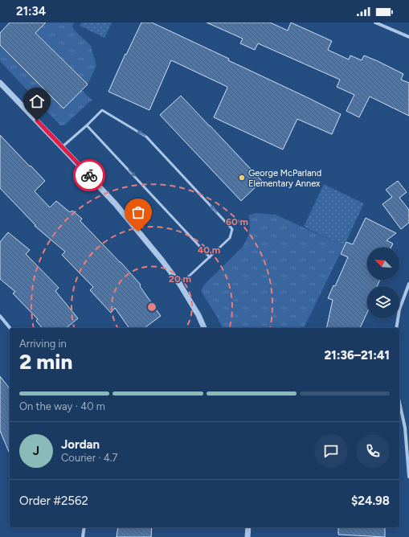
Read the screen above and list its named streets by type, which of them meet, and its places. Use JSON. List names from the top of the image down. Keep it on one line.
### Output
{"places":["George McParland Elementary Annex"],"north":"top left","page":{"status":"21:34","heading":["2 min","Arriving in","21:36–21:41"],"panel":["Jordan","Courier · 4.7","Order #2562","$24.98"],"bar":"On the way · 40 m","round":"J"},"rings":["60 m","40 m","20 m"]}
